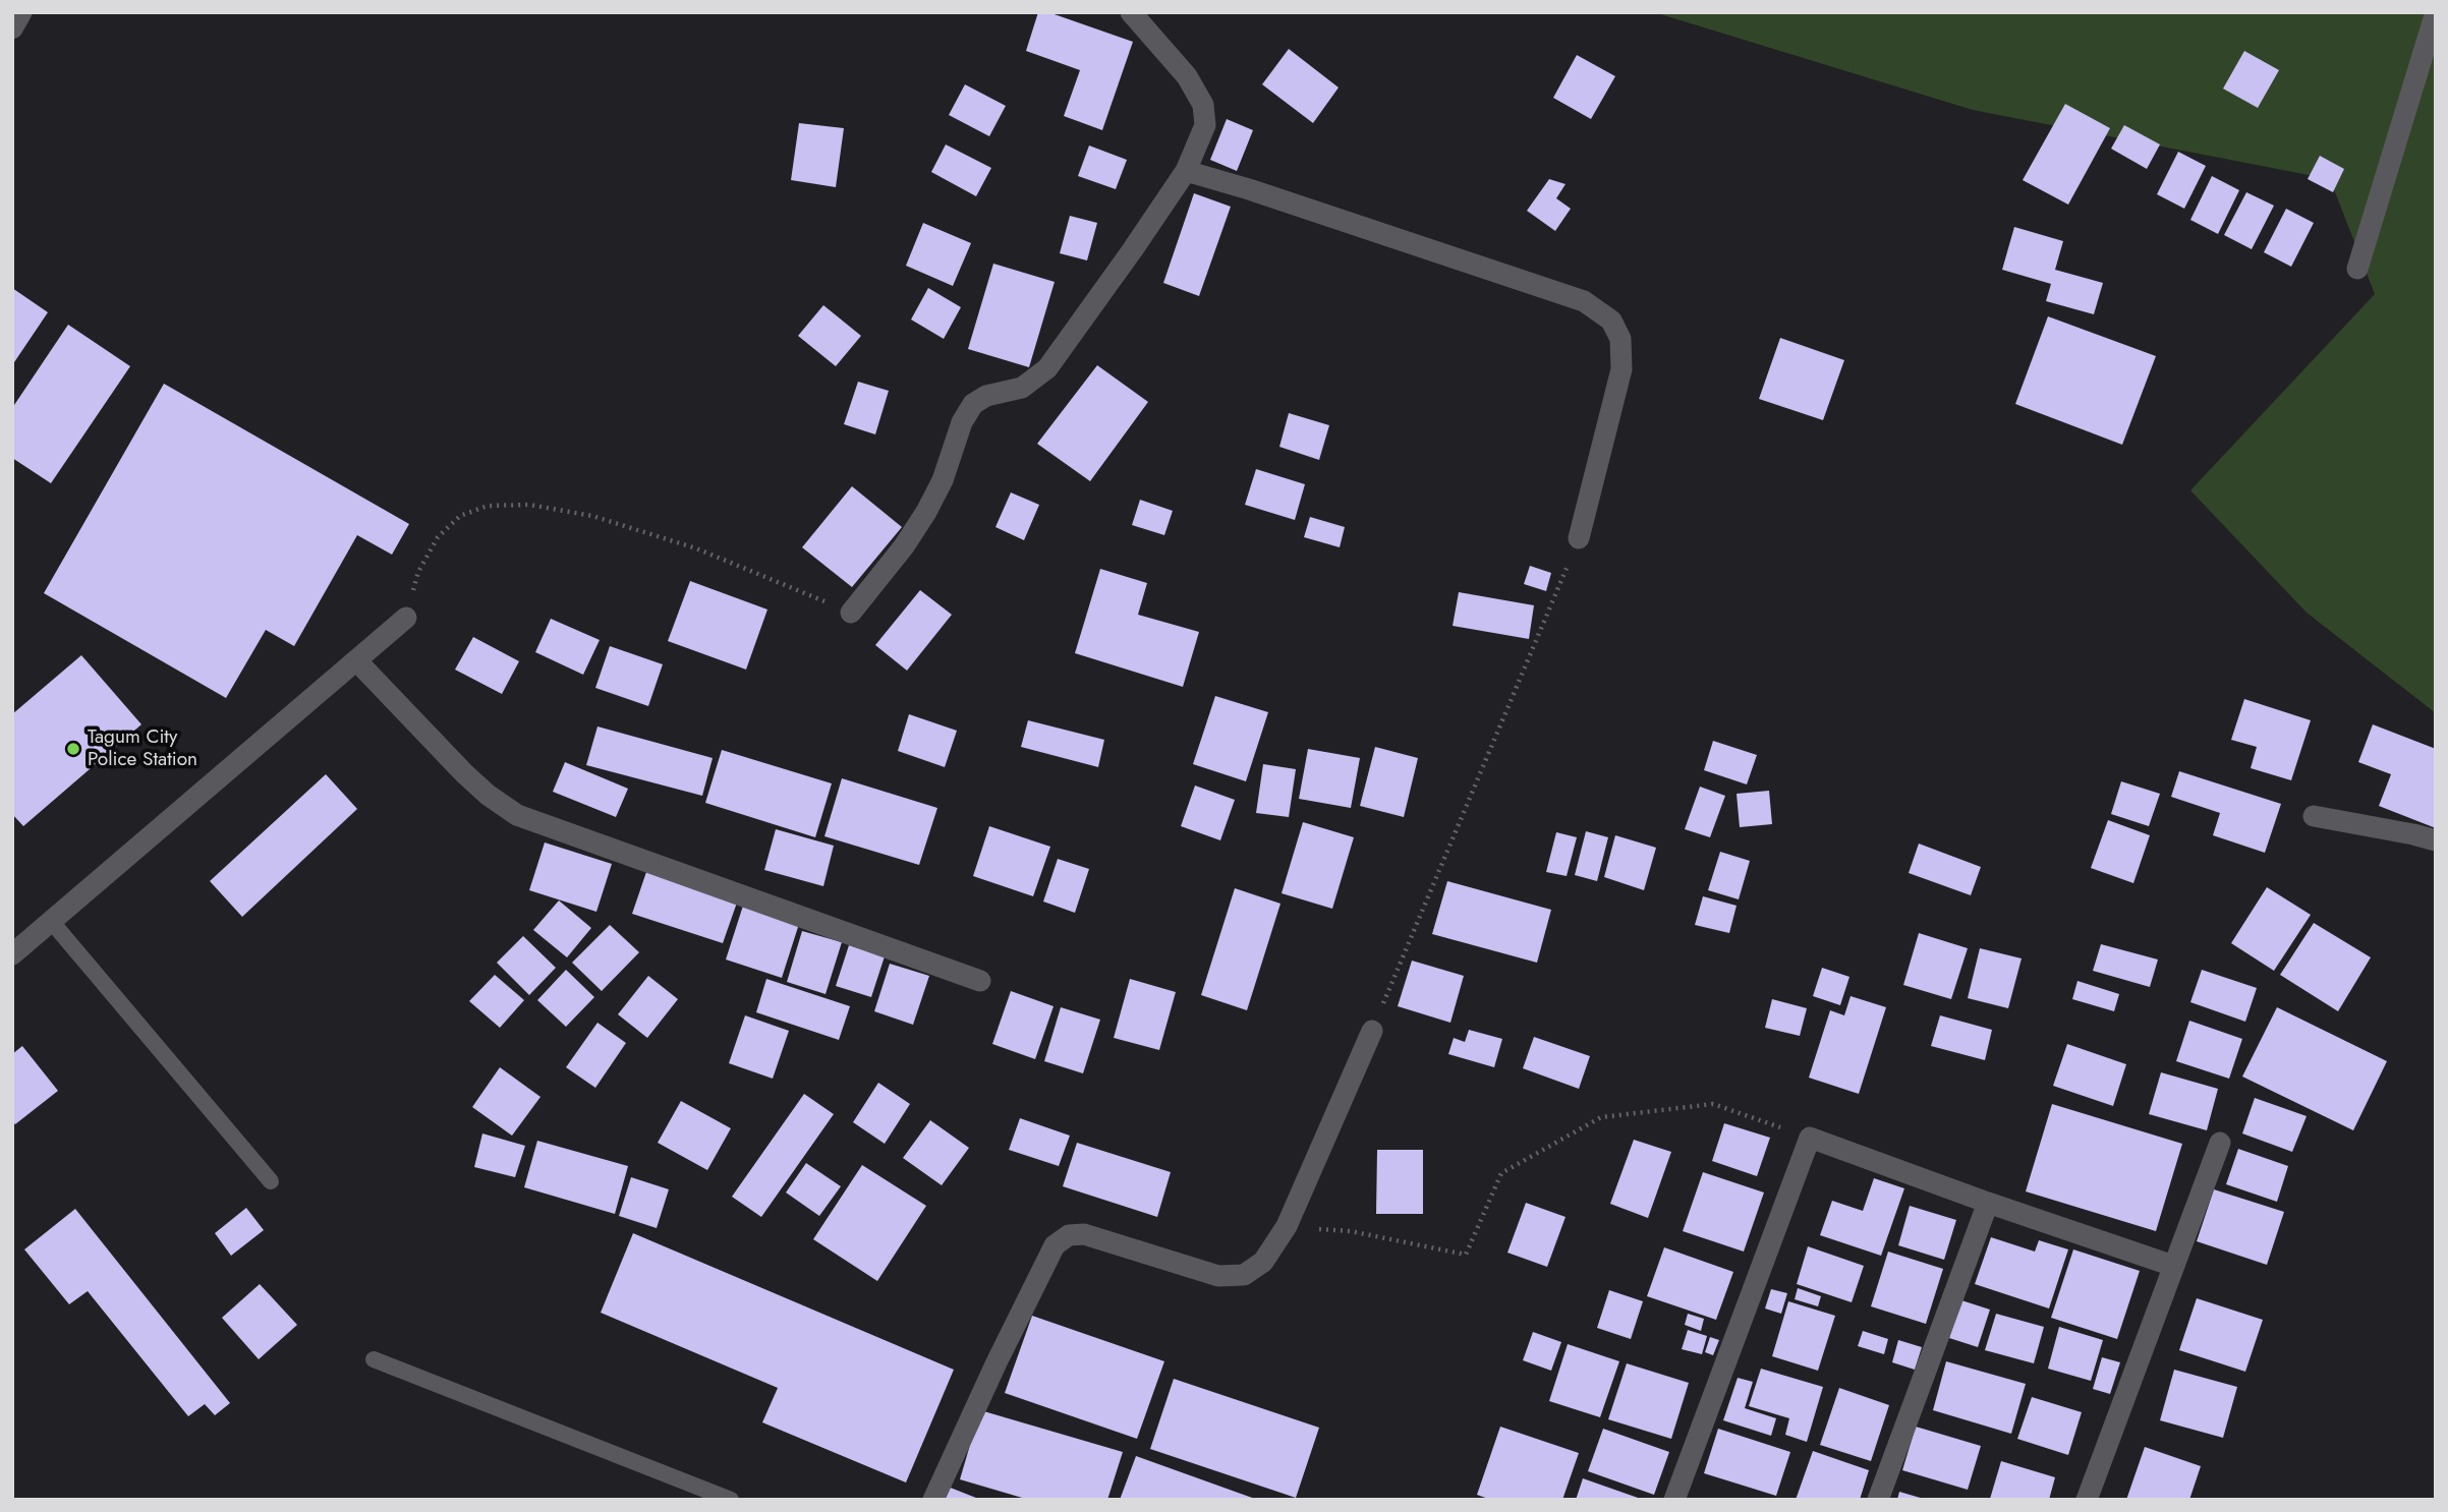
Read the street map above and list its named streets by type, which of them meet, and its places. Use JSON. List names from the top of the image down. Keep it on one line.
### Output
{"places":["Tagum City Police Station"]}
